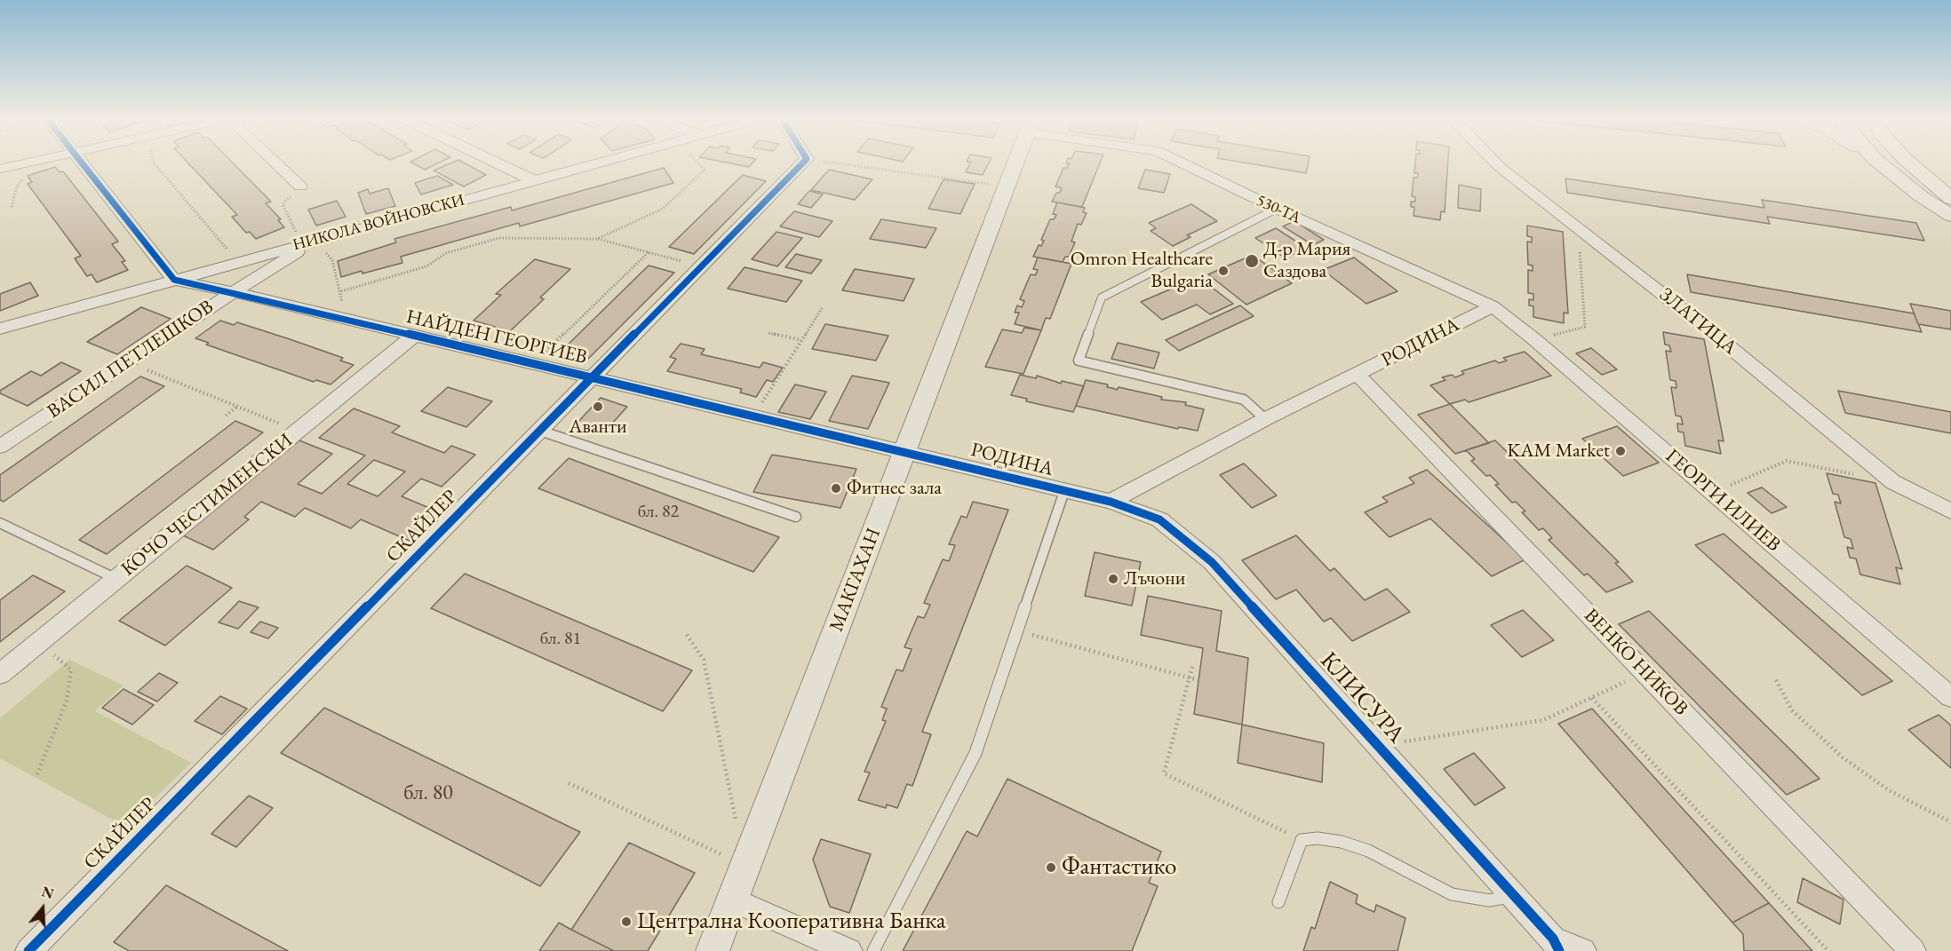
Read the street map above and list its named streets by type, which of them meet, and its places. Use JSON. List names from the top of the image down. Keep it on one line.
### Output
{"streets":{"street":["530-ТА","НИКОЛА ВОЙНОВСКИ","ЗЛАТИЦА","НАЙДЕН ГЕОРГИЕВ","РОДИНА","ВАСИЛ ПЕТЛЕШКОВ","ГЕОРГИ ИЛИЕВ","КОЧО ЧЕСТИМЕНСКИ","СКАЙЛЕР","МАКГАХАН","ВЕНКО НИКОВ","КЛИСУРА"]},"crossings":[["530-ТА","РОДИНА"],["530-ТА","ГЕОРГИ ИЛИЕВ"],["НИКОЛА ВОЙНОВСКИ","НАЙДЕН ГЕОРГИЕВ"],["НИКОЛА ВОЙНОВСКИ","ВАСИЛ ПЕТЛЕШКОВ"],["НАЙДЕН ГЕОРГИЕВ","РОДИНА"],["НАЙДЕН ГЕОРГИЕВ","ВАСИЛ ПЕТЛЕШКОВ"],["НАЙДЕН ГЕОРГИЕВ","КОЧО ЧЕСТИМЕНСКИ"],["НАЙДЕН ГЕОРГИЕВ","СКАЙЛЕР"],["НАЙДЕН ГЕОРГИЕВ","МАКГАХАН"],["РОДИНА","ГЕОРГИ ИЛИЕВ"],["РОДИНА","МАКГАХАН"],["РОДИНА","ВЕНКО НИКОВ"],["РОДИНА","КЛИСУРА"]],"places":["Д-р Мария Саздова","Omron Healthcare Bulgaria","Аванти","KAM Market","Фитнес зала","Лъчони","Фантастико","Централна Кооперативна Банка"],"house_numbers":["бл. 82","бл. 81","бл. 80"],"north":"top"}
